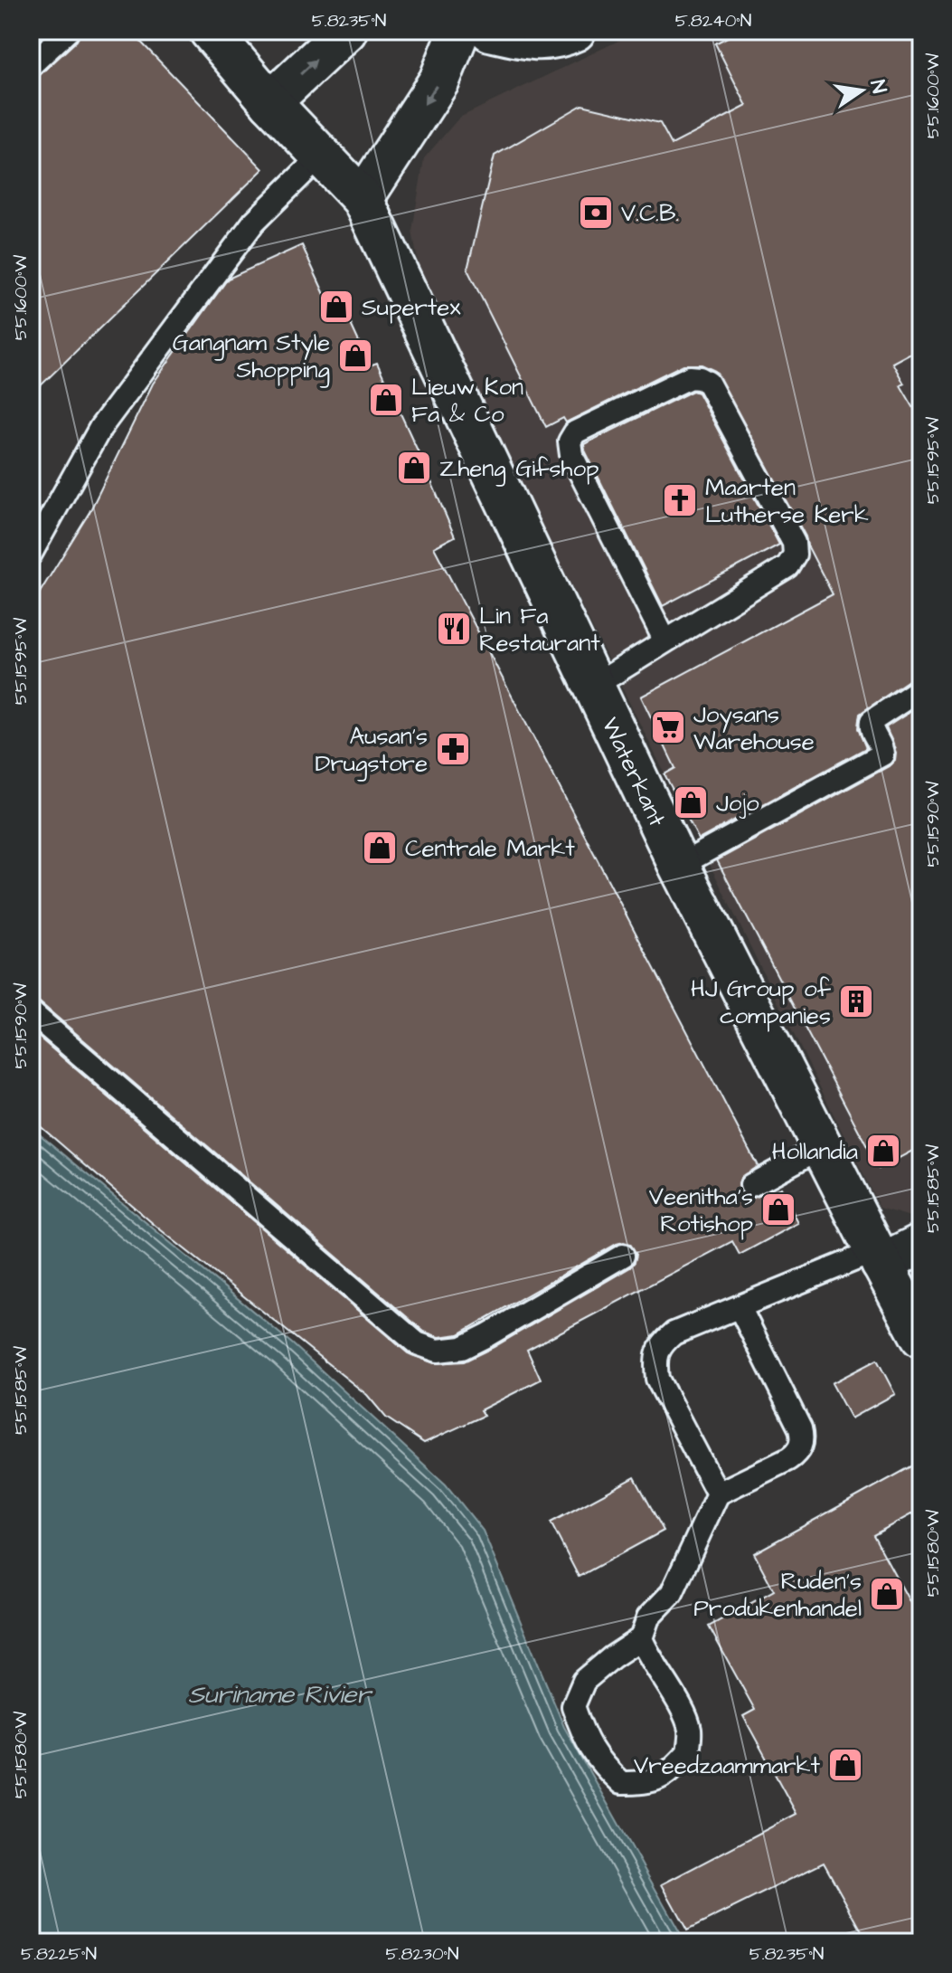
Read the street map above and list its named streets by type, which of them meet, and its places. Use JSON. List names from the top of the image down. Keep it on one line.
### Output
{"streets":{"main road":["Waterkant"]},"water":["Suriname Rivier"],"places":{"bank":["V.C.B."],"shop":["Supertex","Gangnam Style Shopping","Lieuw Kon Fa & Co","Zheng Gifshop","Jojo","Centrale Markt","Hollandia","Veenitha's Rotishop","Ruden's Produkenhandel","Vreedzaammarkt"],"church":["Maarten Lutherse Kerk"],"restaurant":["Lin Fa Restaurant"],"supermarket":["Joysans Warehouse"],"pharmacy":["Ausan's Drugstore"],"building":["HJ Group of companies"]},"north":"right","coordinates":["5.8235°N","5.8240°N","55.1600°W","55.1595°W","55.1590°W","55.1585°W","55.1580°W","5.8225°N","5.8230°N"]}
